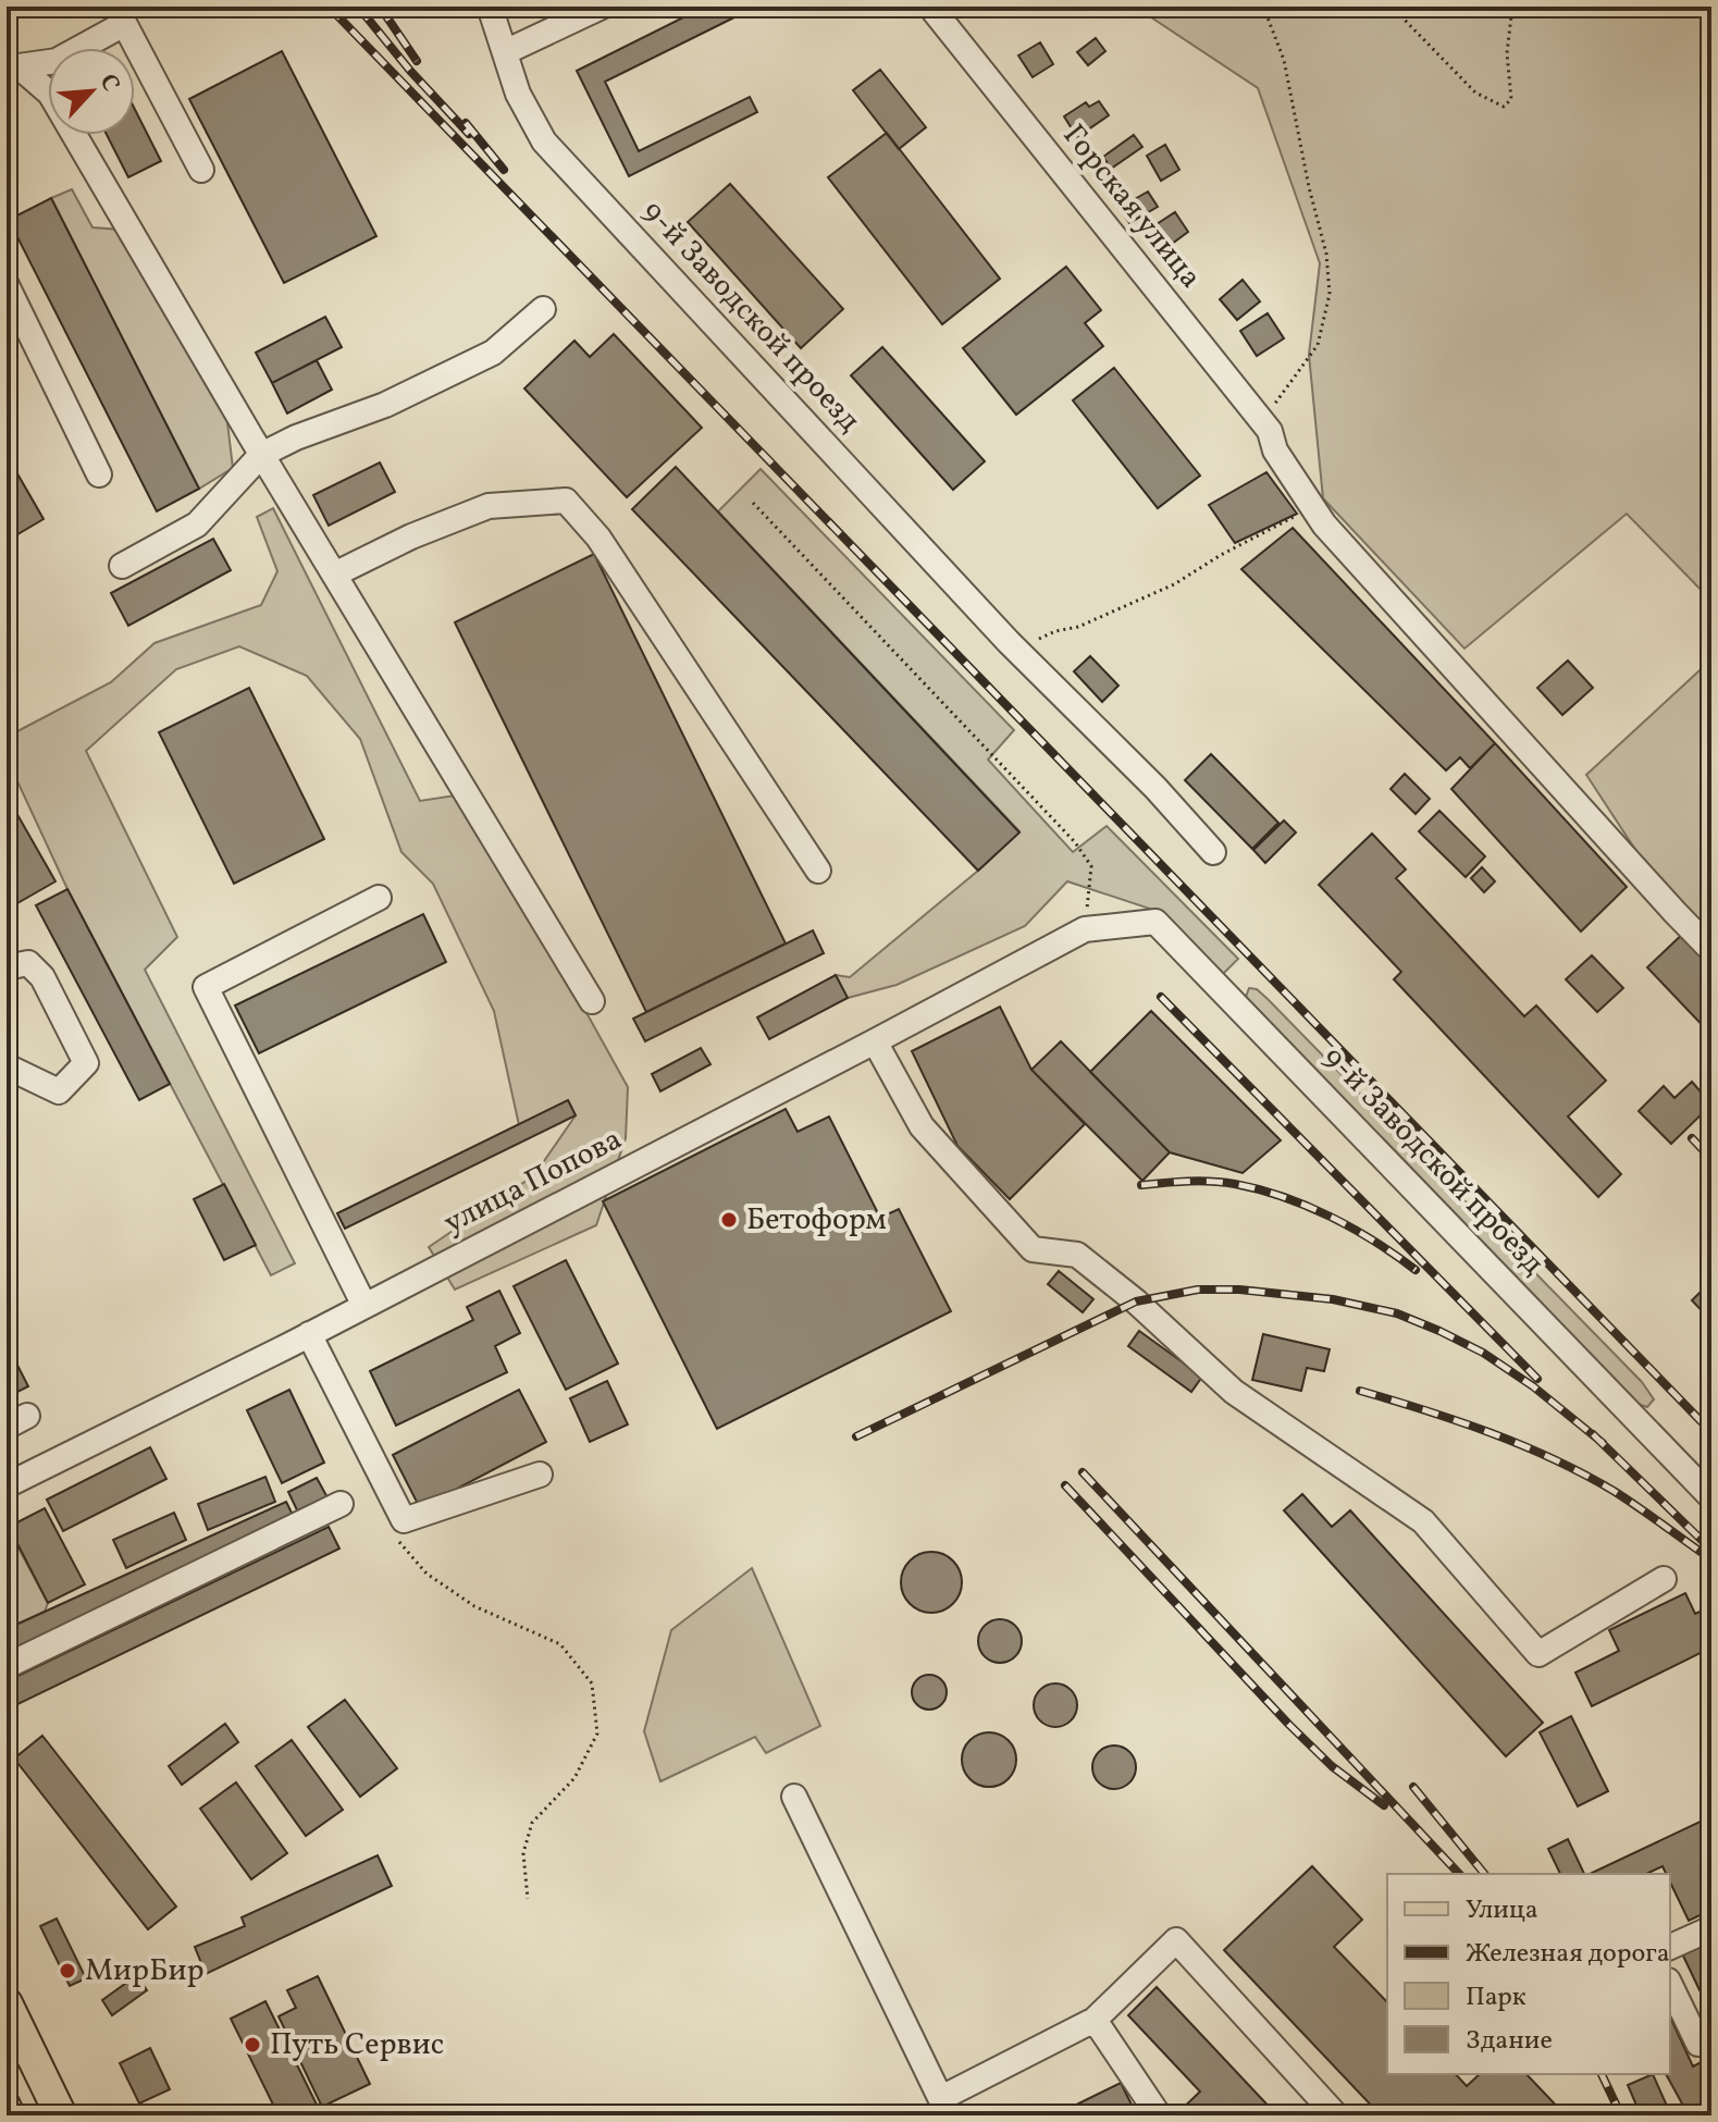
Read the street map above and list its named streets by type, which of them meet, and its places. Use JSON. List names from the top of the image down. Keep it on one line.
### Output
{"streets":{"street":["Горская улица","9-й Заводской проезд","улица Попова"]},"crossings":[["9-й Заводской проезд","улица Попова"]],"places":["Бетоформ","МирБир","Путь Сервис"],"legend":["Улица","Железная дорога","Парк","Здание"],"north":"top right"}
